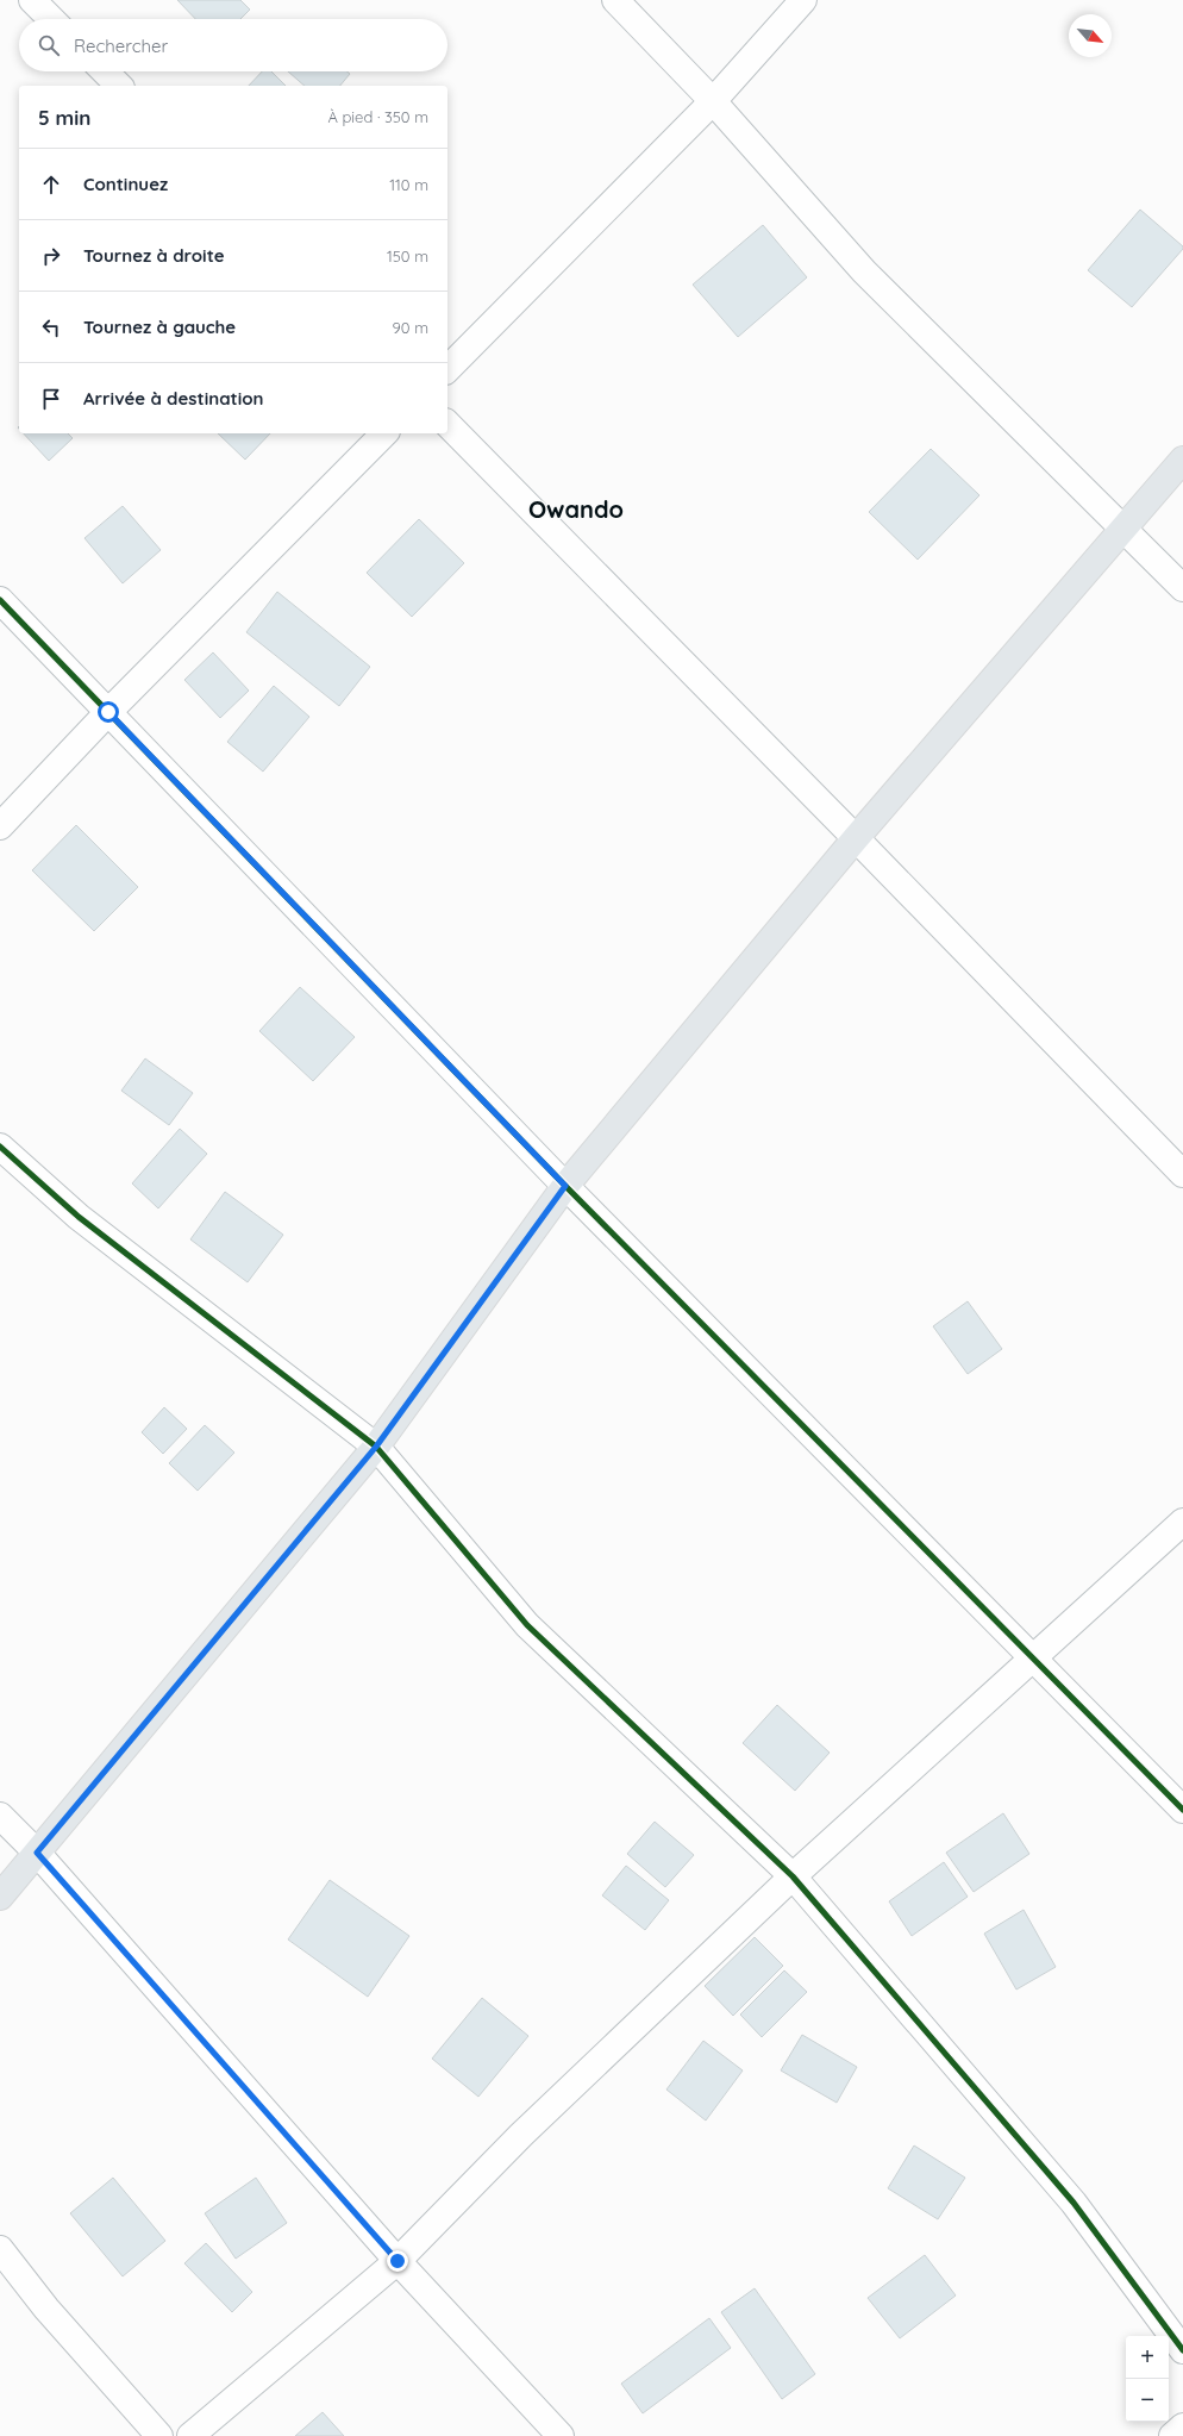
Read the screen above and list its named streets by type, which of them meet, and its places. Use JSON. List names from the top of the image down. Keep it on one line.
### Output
{"districts":["Owando"],"north":"bottom right","page":{"search":"Rechercher","heading":["5 min","À pied · 350 m"],"list":[["Continuez","110 m"],["Tournez à droite","150 m"],["Tournez à gauche","90 m"],"Arrivée à destination"],"map_buttons":["+","−"]}}
